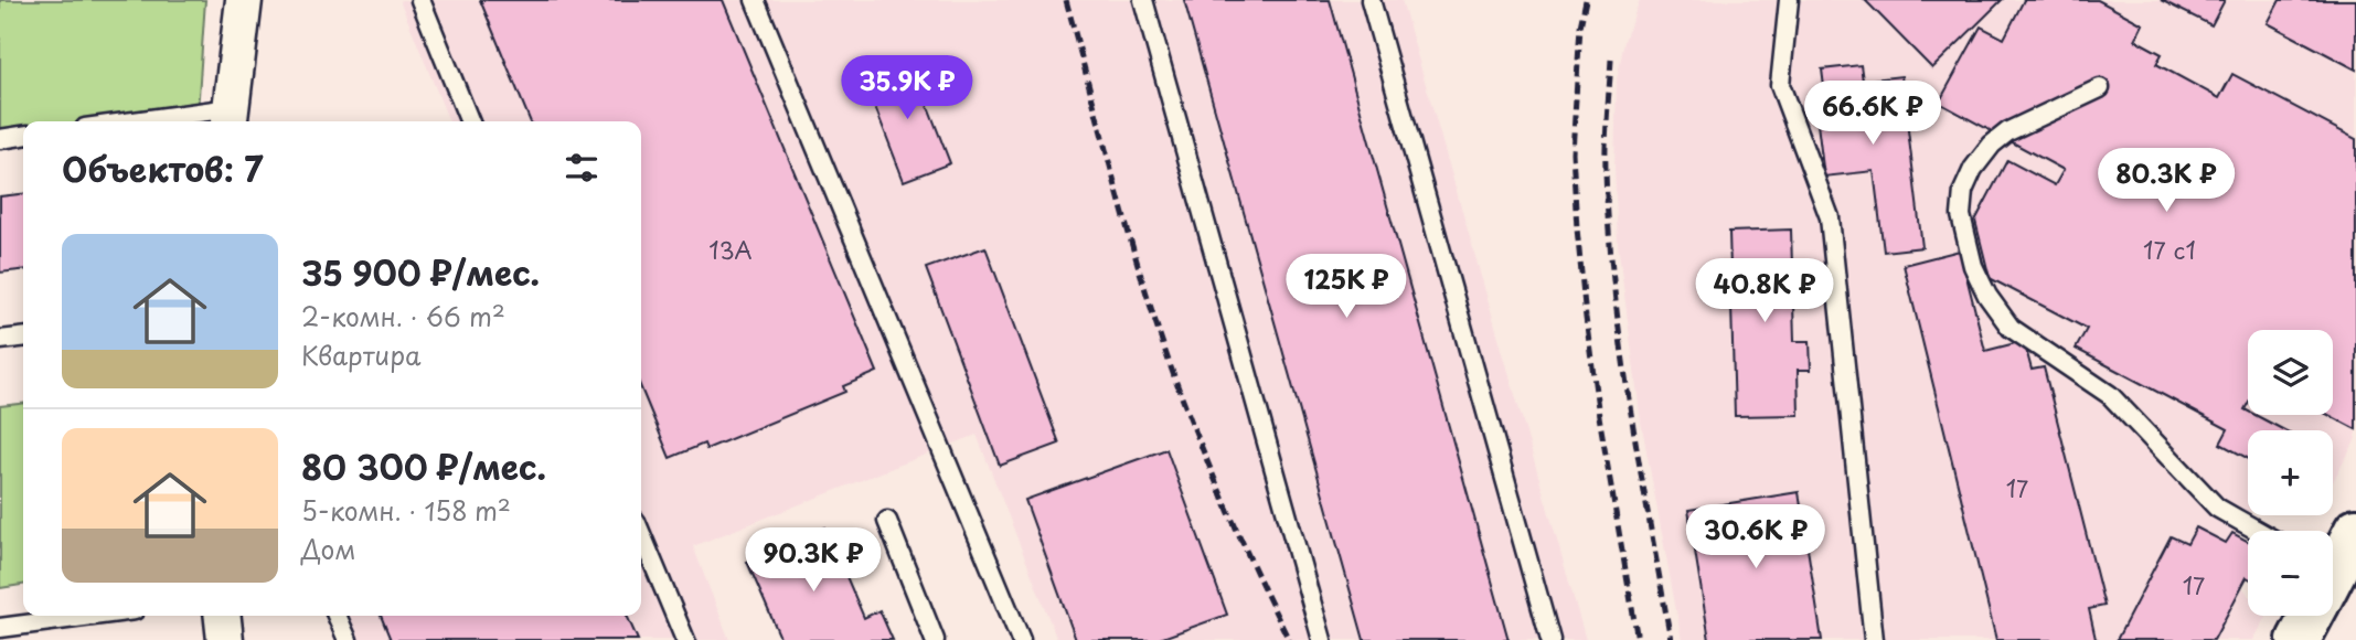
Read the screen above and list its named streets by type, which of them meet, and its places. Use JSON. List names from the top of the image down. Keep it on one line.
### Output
{"house_numbers":["13А","17 с1","17","17"],"page":{"price":["35.9K ₽","66.6K ₽","80.3K ₽","125K ₽","40.8K ₽","30.6K ₽","90.3K ₽"],"heading":"Объектов: 7","list":[{"name":"35 900 ₽/мес.","note":"2-комн. · 66 m² · Квартира"},{"name":"80 300 ₽/мес.","note":"5-комн. · 158 m² · Дом"}],"map_buttons":["+","−"]}}
